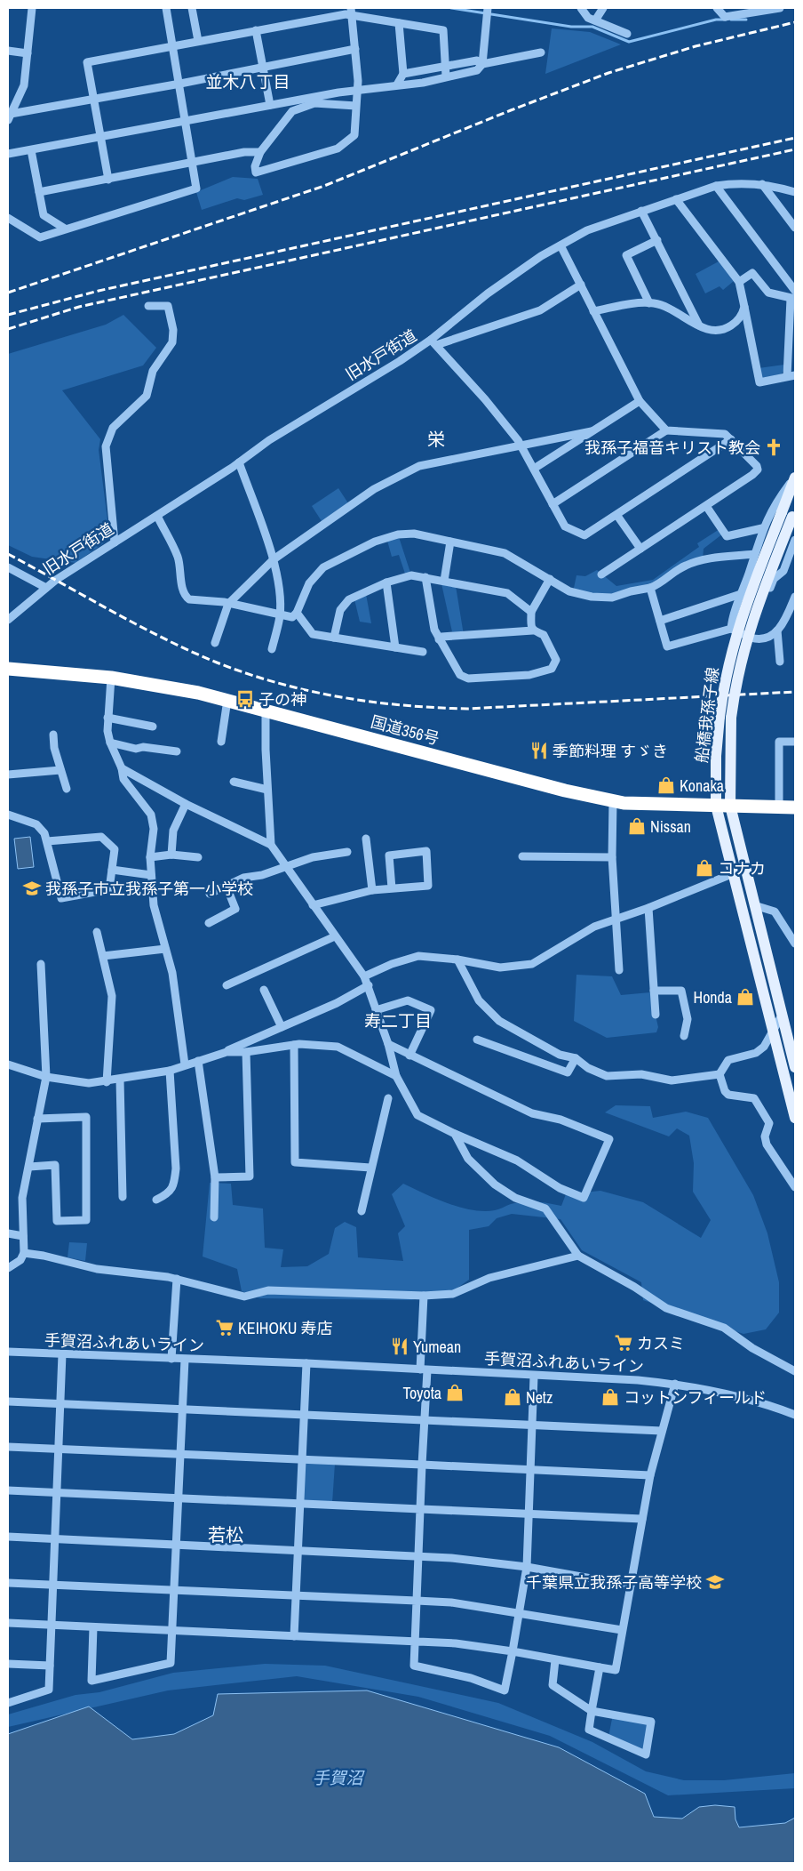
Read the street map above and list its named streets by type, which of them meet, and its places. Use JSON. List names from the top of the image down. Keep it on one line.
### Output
{"streets":{"highway":["国道356号"],"main road":["船橋我孫子線"],"street":["旧水戸街道","手賀沼ふれあいライン"]},"crossings":[["船橋我孫子線","国道356号"]],"districts":["並木八丁目","栄","寿二丁目","若松"],"water":["手賀沼"],"places":{"church":["我孫子福音キリスト教会"],"bus stop":["子の神"],"restaurant":["季節料理 すゞき","Yumean"],"shop":["Konaka","Nissan","コナカ","Honda","Toyota","Netz","コットンフィールド"],"school or university":["我孫子市立我孫子第一小学校","千葉県立我孫子高等学校"],"supermarket":["KEIHOKU 寿店","カスミ"]}}
